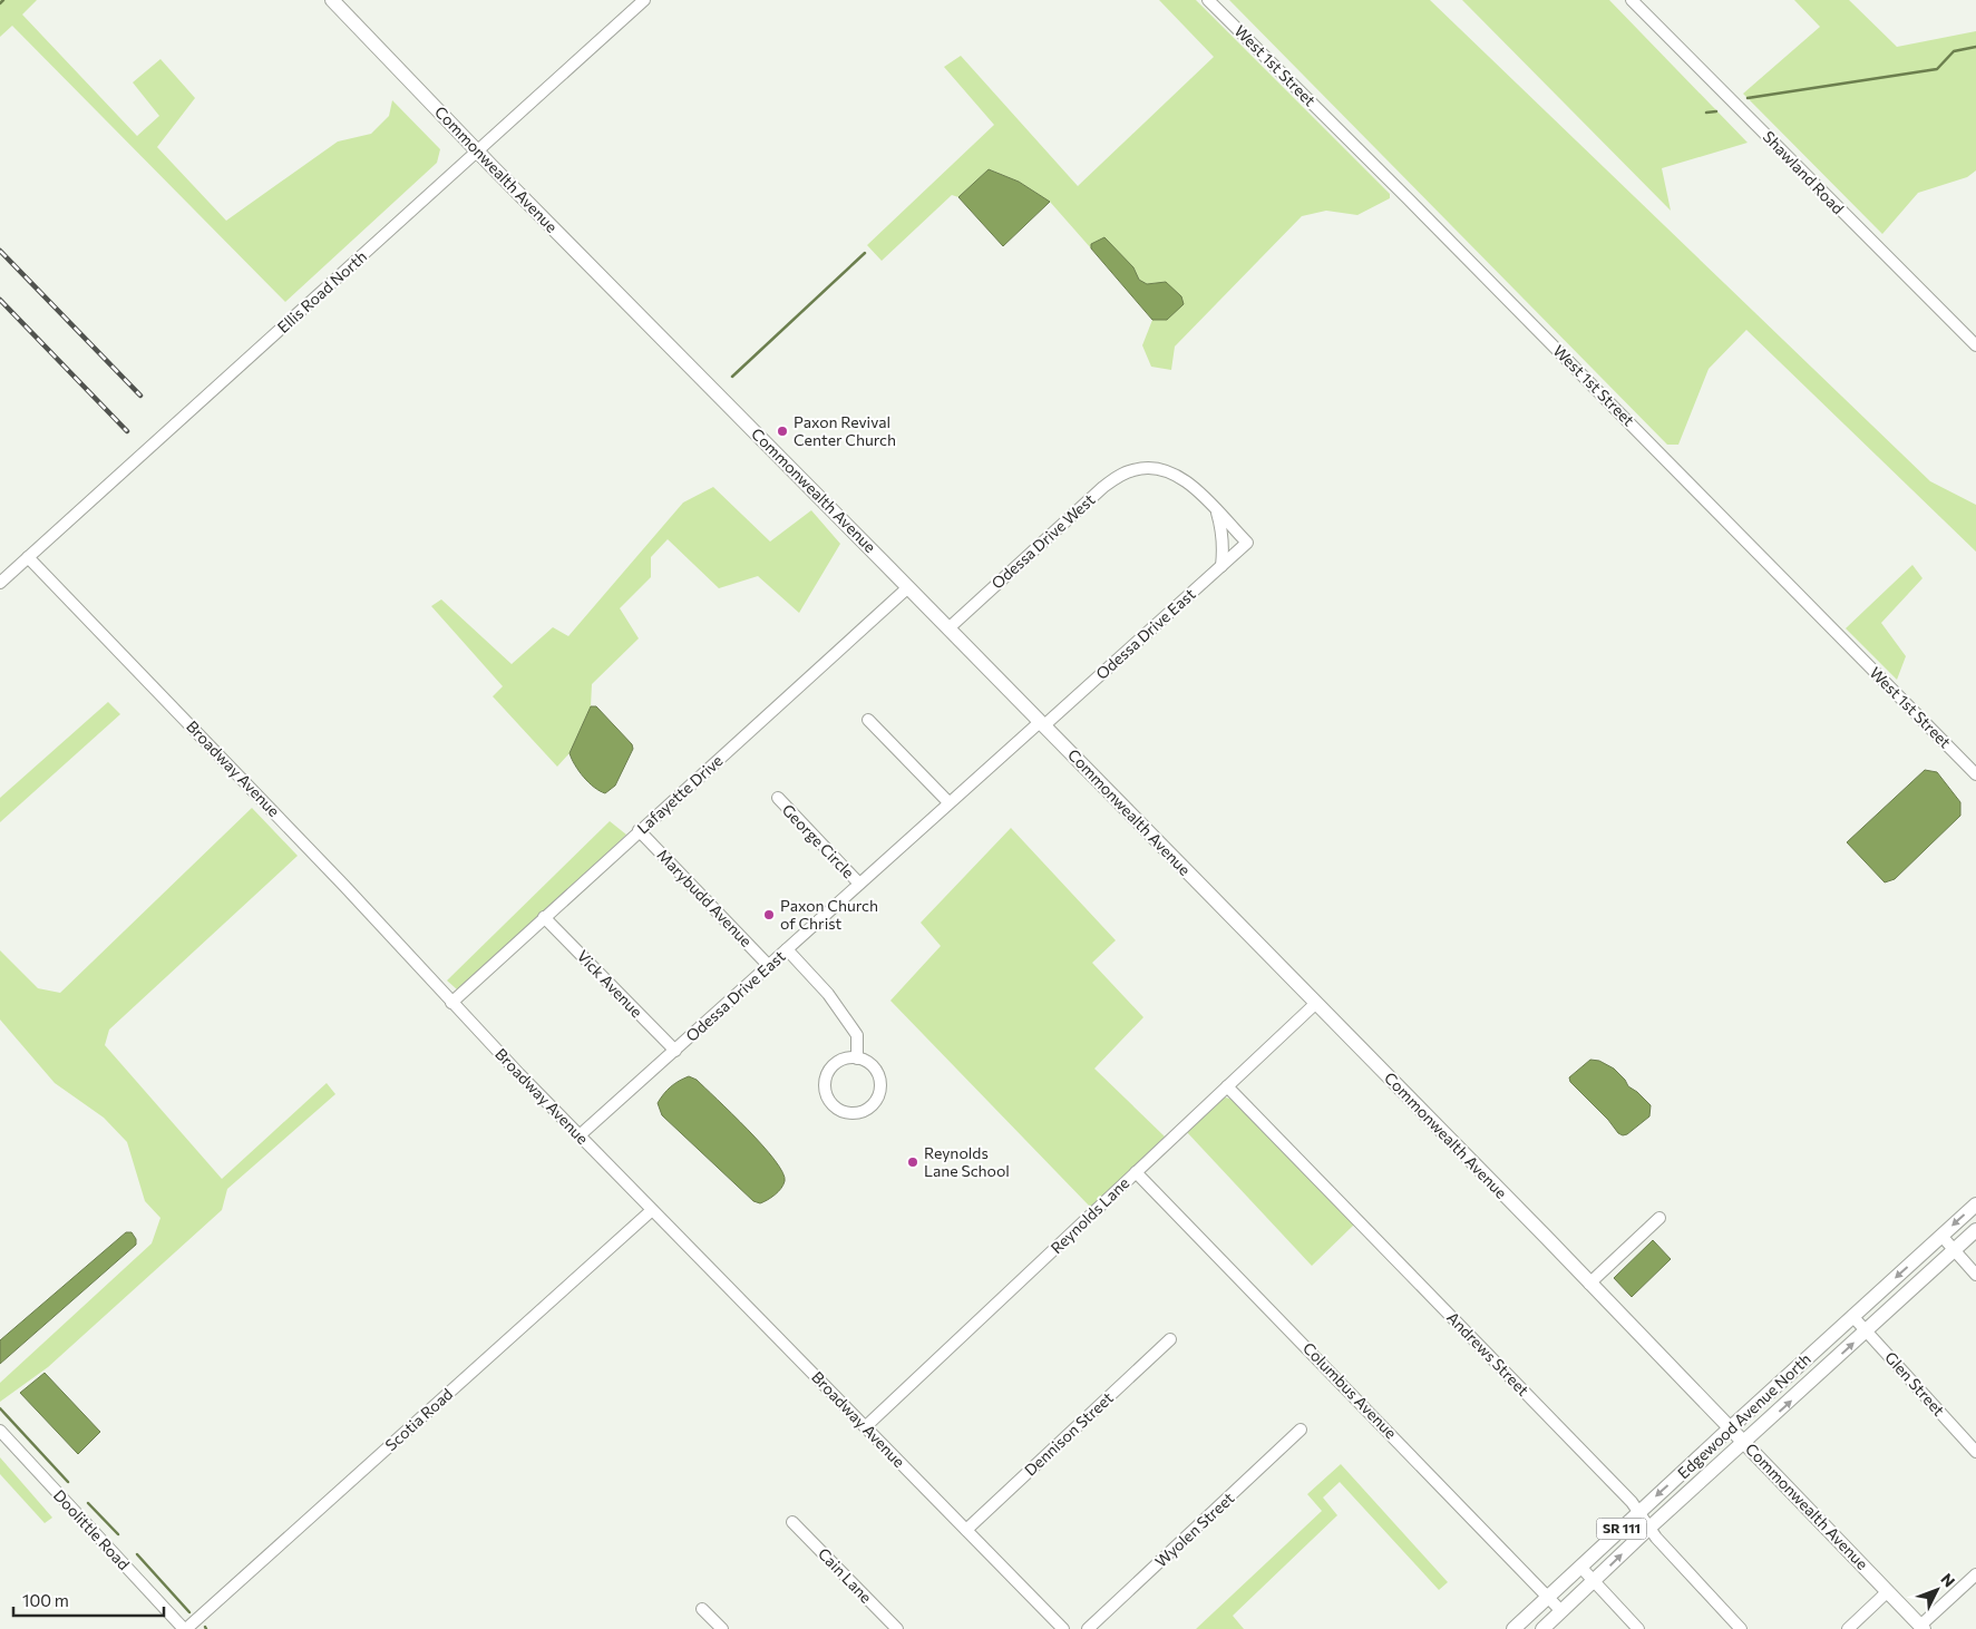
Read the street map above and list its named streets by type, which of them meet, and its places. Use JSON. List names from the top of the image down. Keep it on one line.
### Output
{"streets":{"main road":["Commonwealth Avenue","Edgewood Avenue North","SR 111"],"street":["West 1st Street","Shawland Road","Ellis Road North","Odessa Drive West","Odessa Drive East","Broadway Avenue","Lafayette Drive","George Circle","Marybudd Avenue","Vick Avenue","Reynolds Lane","Andrews Street","Glen Street","Columbus Avenue","Scotia Road","Dennison Street","Doolittle Road","Wyolen Street","Cain Lane"]},"crossings":[["Commonwealth Avenue","Ellis Road North"],["Commonwealth Avenue","Odessa Drive West"],["Commonwealth Avenue","Odessa Drive East"],["Commonwealth Avenue","Lafayette Drive"],["Commonwealth Avenue","Reynolds Lane"],["Commonwealth Avenue","Edgewood Avenue North"],["Ellis Road North","Broadway Avenue"],["Odessa Drive West","Odessa Drive East"],["Odessa Drive East","Broadway Avenue"],["Odessa Drive East","George Circle"],["Odessa Drive East","Marybudd Avenue"],["Odessa Drive East","Vick Avenue"],["Broadway Avenue","Lafayette Drive"],["Broadway Avenue","Reynolds Lane"],["Broadway Avenue","Scotia Road"],["Broadway Avenue","Dennison Street"],["Lafayette Drive","Marybudd Avenue"],["Lafayette Drive","Vick Avenue"],["Reynolds Lane","Andrews Street"],["Reynolds Lane","Columbus Avenue"],["Andrews Street","Edgewood Avenue North"],["Glen Street","Edgewood Avenue North"],["Columbus Avenue","Edgewood Avenue North"],["Scotia Road","Doolittle Road"]],"places":["Paxon Revival Center Church","Paxon Church of Christ","Reynolds Lane School"],"scale_bar":"100 m","north":"top right"}
